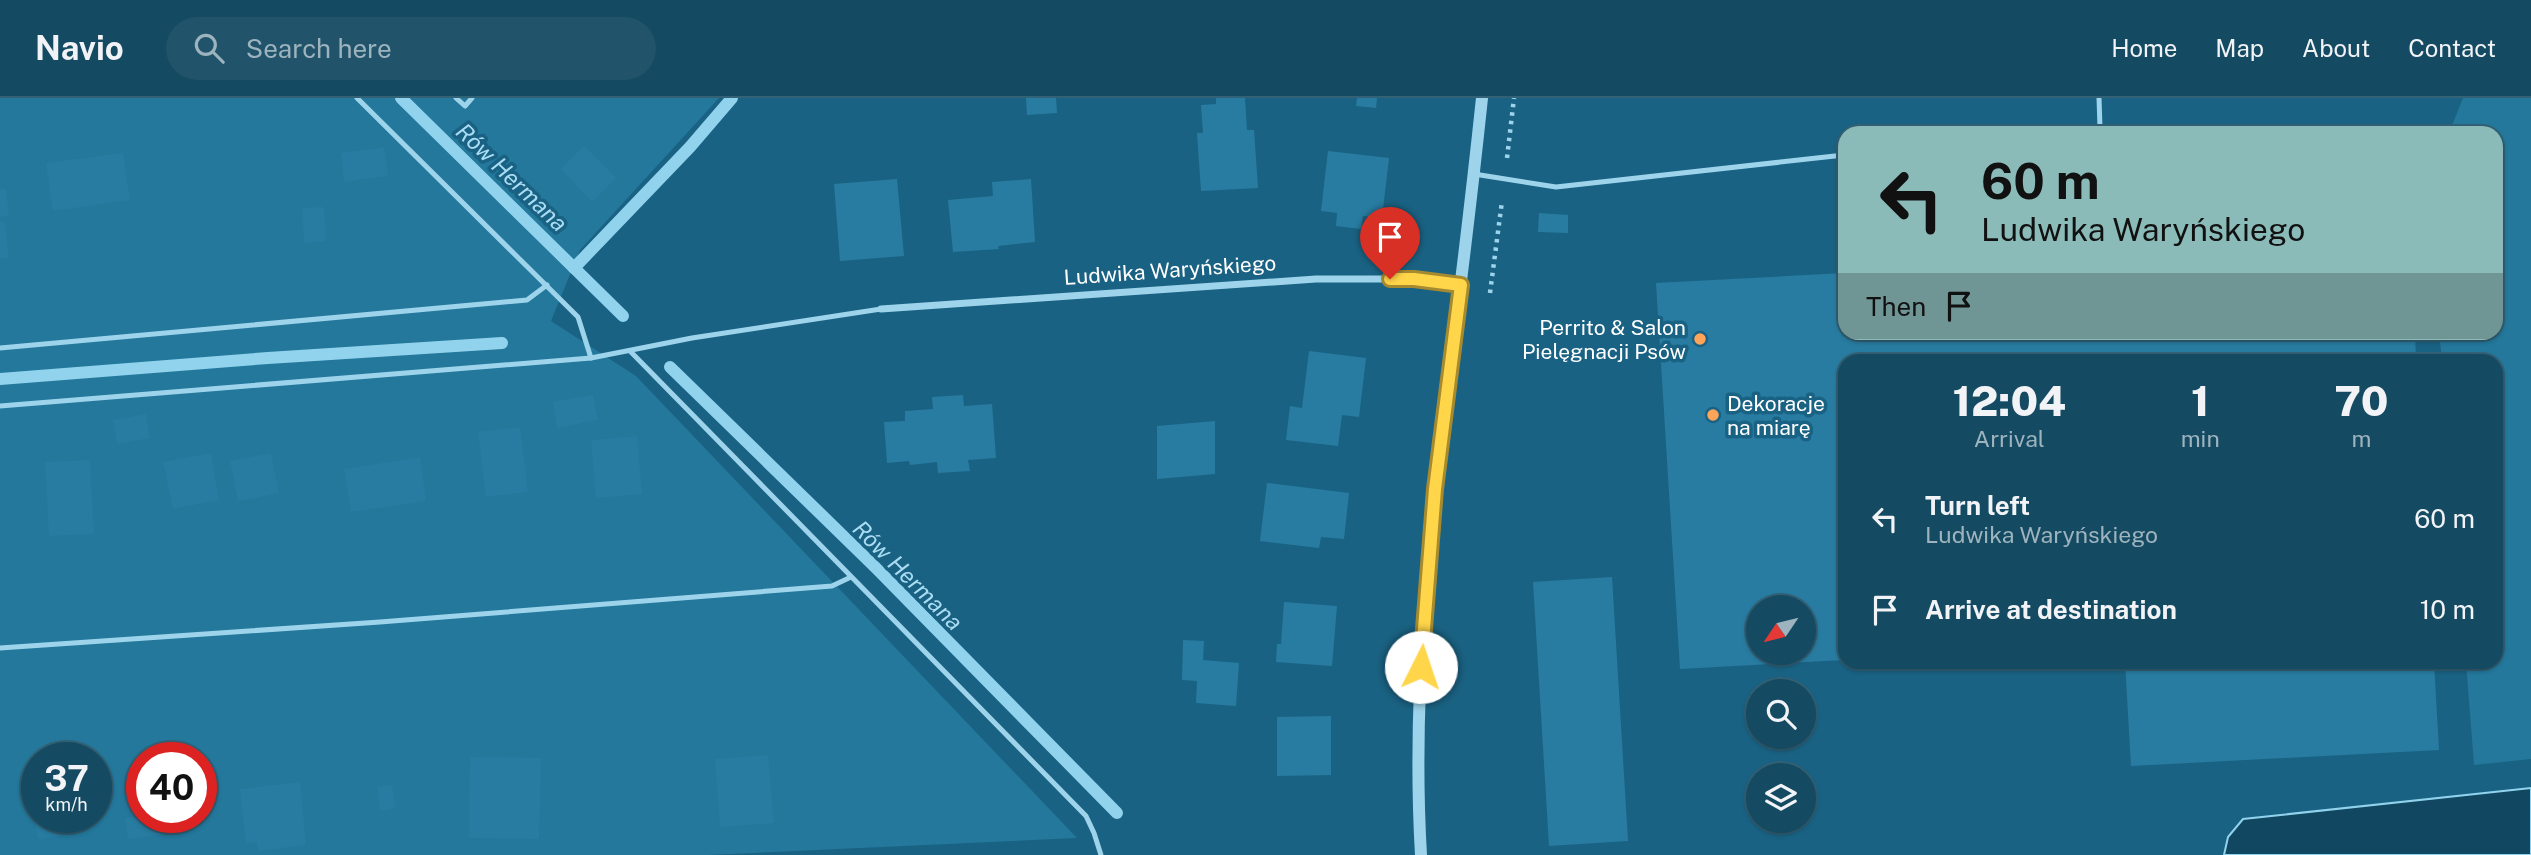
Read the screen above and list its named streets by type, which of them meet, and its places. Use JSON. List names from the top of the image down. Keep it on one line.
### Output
{"streets":{"street":["Ludwika Waryńskiego"]},"water":["Rów Hermana"],"places":["Perrito & Salon Pielęgnacji Psów","Dekoracje na miarę"],"north":"bottom left","page":{"header":"Navio","search":"Search here","nav":["Home","Map","About","Contact"],"turn":["60 m","Ludwika Waryńskiego"],"then":"Then","eta":["12:04","Arrival","1","min","70","m"],"list":[{"name":"Turn left","note":"Ludwika Waryńskiego","value":"60 m"},{"name":"Arrive at destination","value":"10 m"}],"speed":"37 km/h","limit":"40"}}
